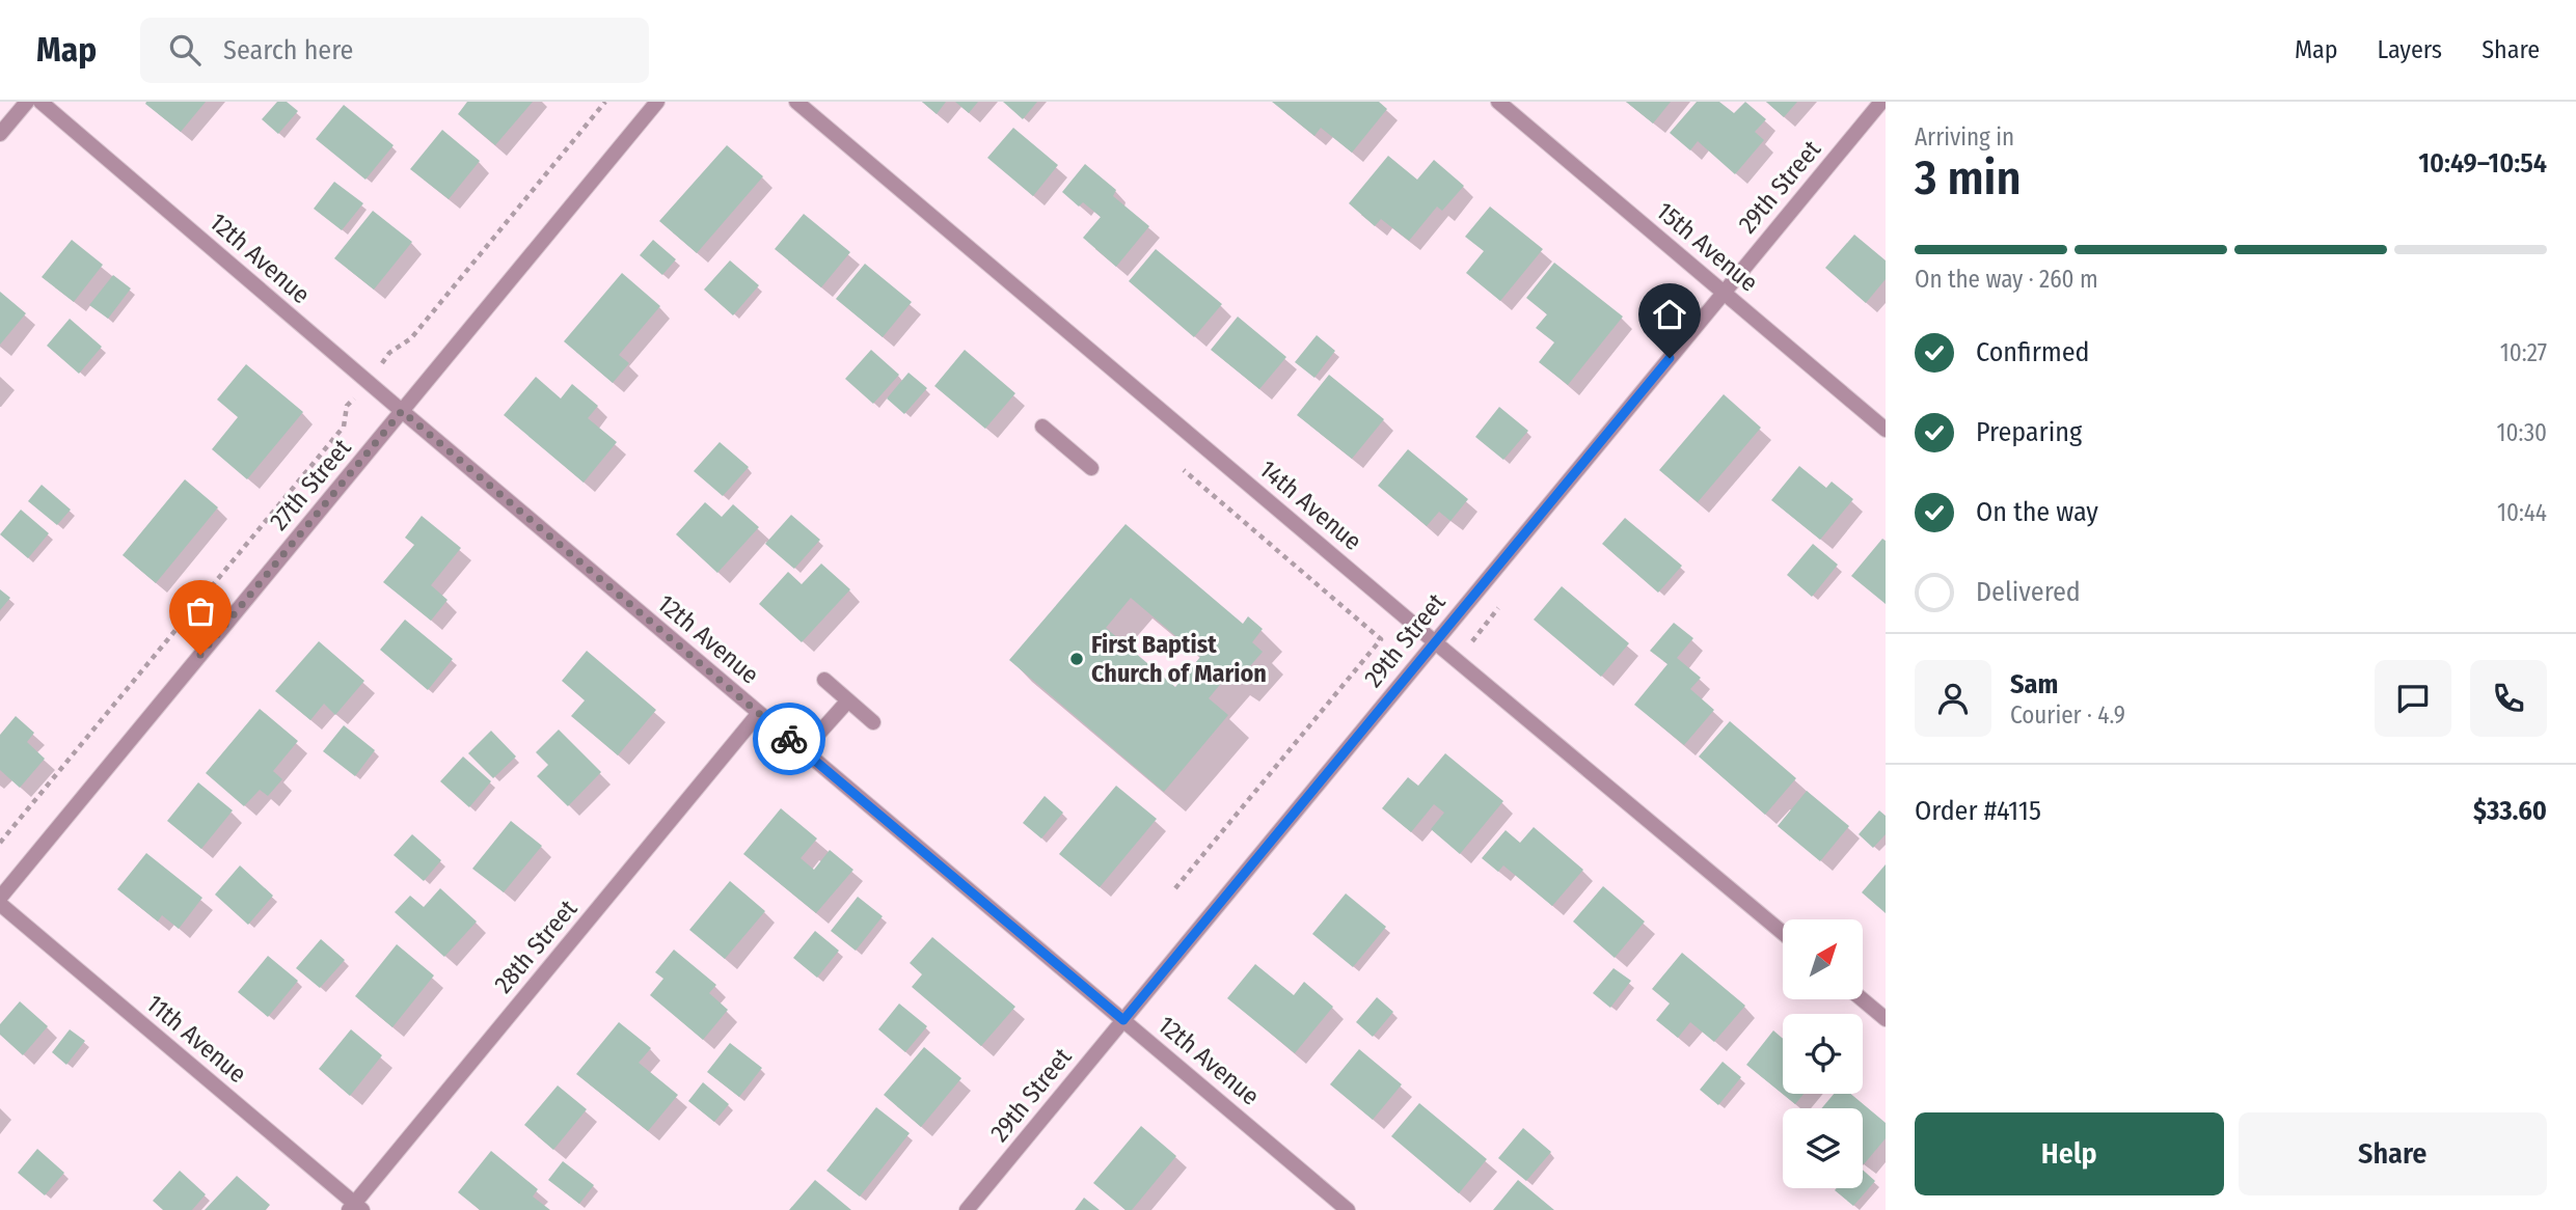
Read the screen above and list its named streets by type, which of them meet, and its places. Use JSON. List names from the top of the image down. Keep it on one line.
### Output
{"streets":{"street":["29th Street","15th Avenue","12th Avenue","27th Street","14th Avenue","28th Street","11th Avenue"]},"crossings":[["29th Street","15th Avenue"],["29th Street","12th Avenue"],["29th Street","14th Avenue"],["12th Avenue","27th Street"],["12th Avenue","28th Street"],["28th Street","11th Avenue"]],"places":["First Baptist Church of Marion"],"north":"top right","page":{"header":"Map","search":"Search here","nav":["Map","Layers","Share"],"heading":["3 min","Arriving in","10:49–10:54"],"panel":["Sam","Courier · 4.9","Order #4115","$33.60"],"bar":"On the way · 260 m","list":[["Confirmed","10:27"],["Preparing","10:30"],["On the way","10:44"],"Delivered"],"buttons":["Help","Share"]}}
